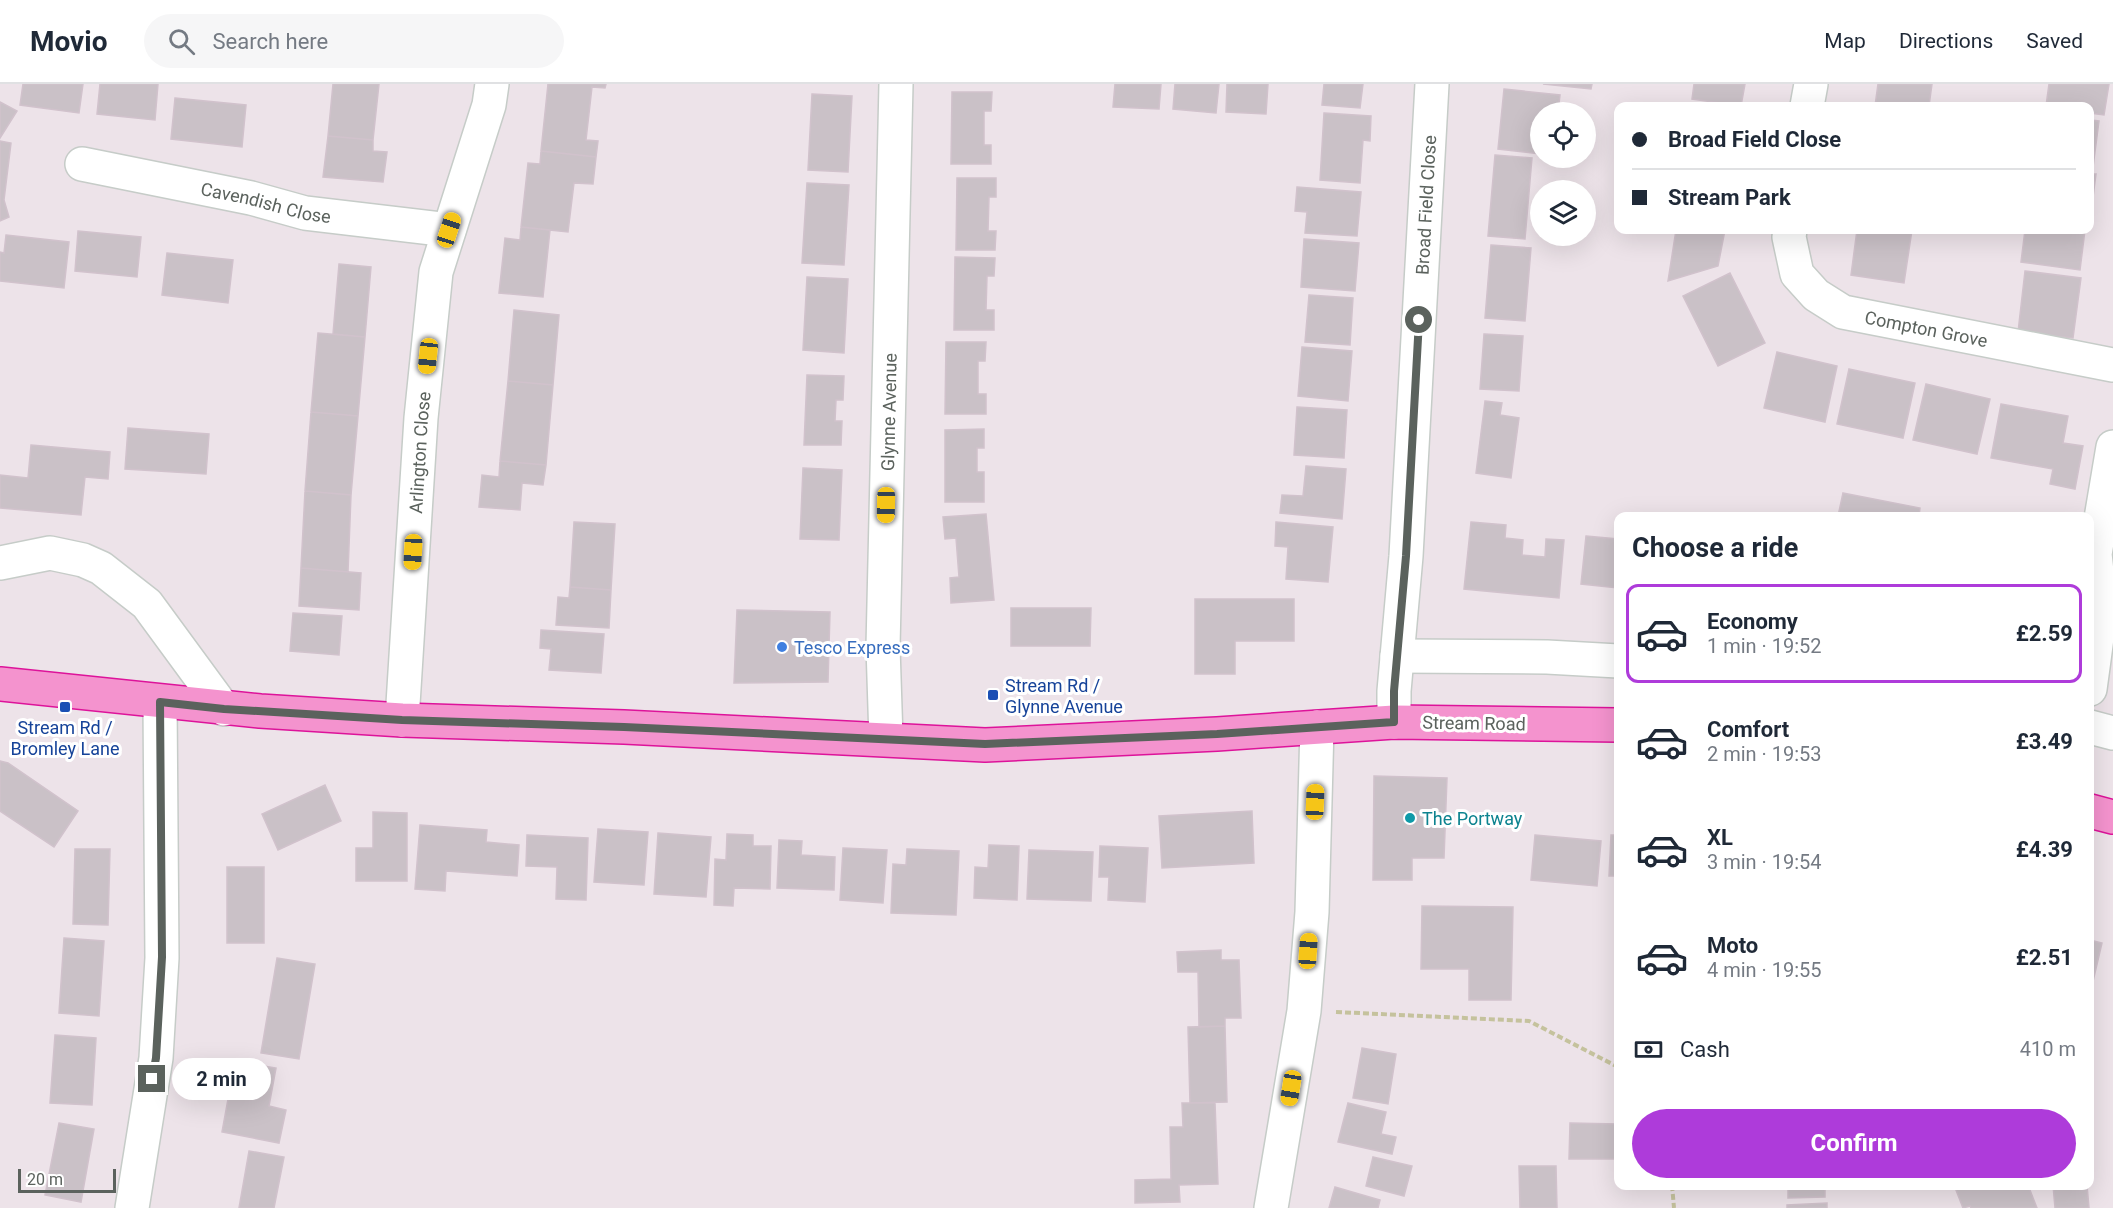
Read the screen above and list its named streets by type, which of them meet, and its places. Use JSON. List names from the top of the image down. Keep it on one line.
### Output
{"streets":{"highway":["Stream Road"],"street":["Cavendish Close","Broad Field Close","Compton Grove","Glynne Avenue","Arlington Close"]},"crossings":[["Cavendish Close","Arlington Close"],["Broad Field Close","Stream Road"],["Glynne Avenue","Stream Road"],["Arlington Close","Stream Road"]],"places":{"other":["Tesco Express","The Portway"],"transit":["Stream Rd / Glynne Avenue","Stream Rd / Bromley Lane"]},"scale_bar":"20 m","page":{"header":"Movio","search":"Search here","nav":["Map","Directions","Saved"],"banner":["Broad Field Close","Stream Park"],"heading":"Choose a ride","list":[{"name":"Economy","note":"1 min · 19:52","value":"£2.59"},{"name":"Comfort","note":"2 min · 19:53","value":"£3.49"},{"name":"XL","note":"3 min · 19:54","value":"£4.39"},{"name":"Moto","note":"4 min · 19:55","value":"£2.51"}],"pay":["Cash","410 m"],"bubble":"2 min","buttons":"Confirm","scale":"20 m"}}
